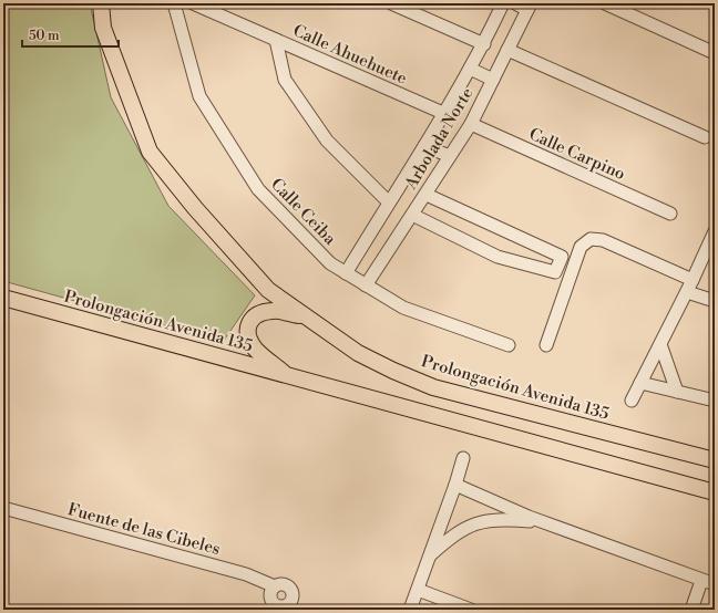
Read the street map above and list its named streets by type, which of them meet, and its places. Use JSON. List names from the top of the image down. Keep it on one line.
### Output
{"streets":{"main road":["Prolongación Avenida 135"],"street":["Calle Ahuehuete","Arbolada Norte","Calle Carpino","Calle Ceiba","Fuente de las Cibeles"]},"crossings":[["Calle Ahuehuete","Arbolada Norte"],["Arbolada Norte","Calle Carpino"],["Arbolada Norte","Calle Ceiba"]],"scale_bar":"50 m"}
